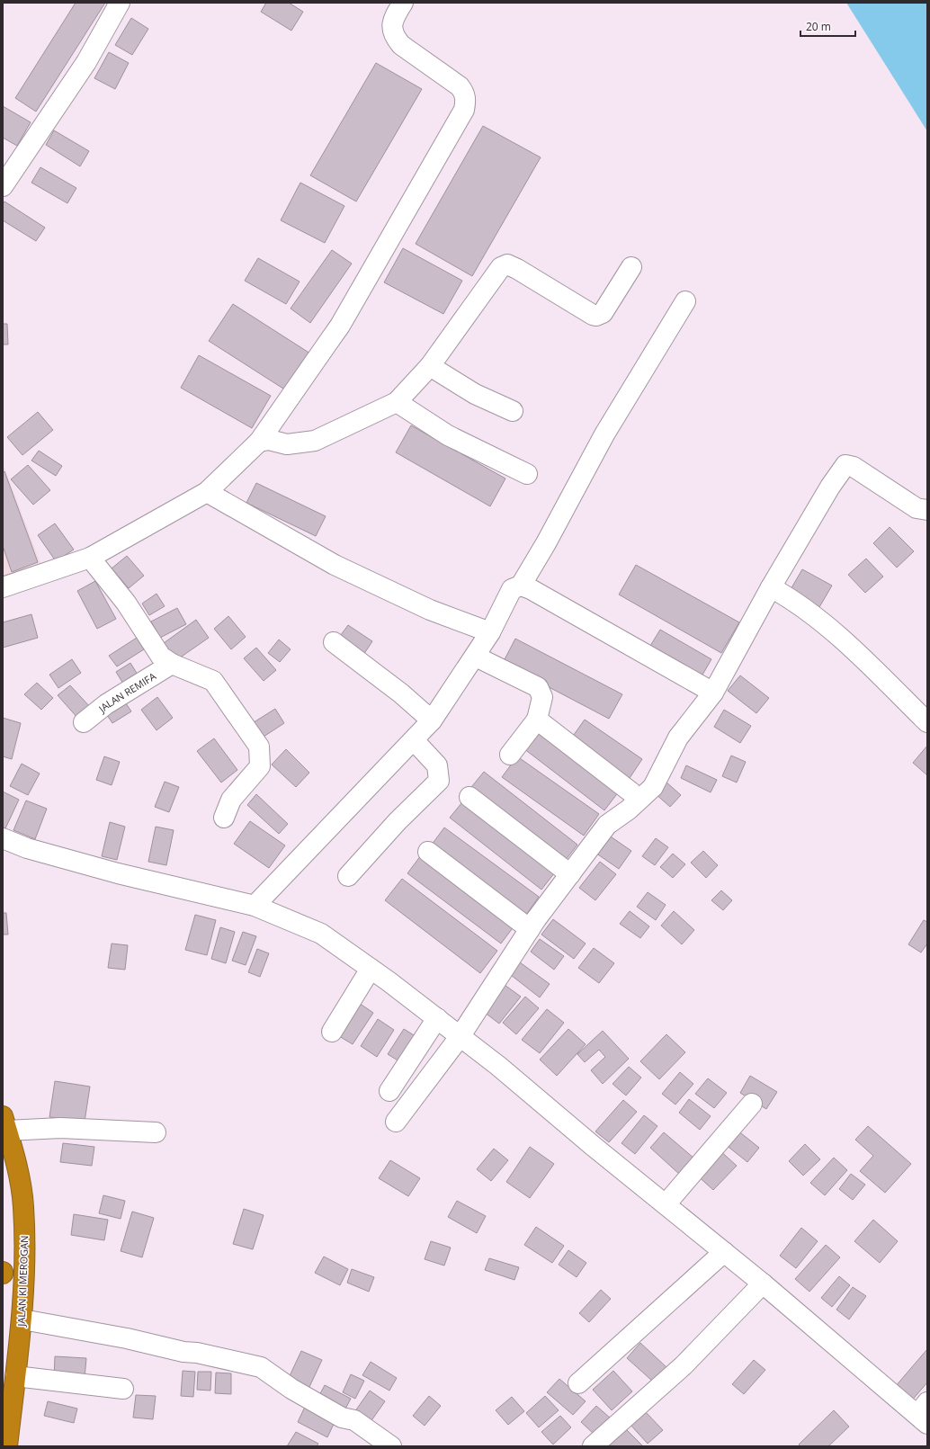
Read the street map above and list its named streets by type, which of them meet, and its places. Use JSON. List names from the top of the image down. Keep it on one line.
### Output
{"streets":{"highway":["JALAN KI MEROGAN"],"street":["JALAN REMIFA"]},"scale_bar":"20 m"}
